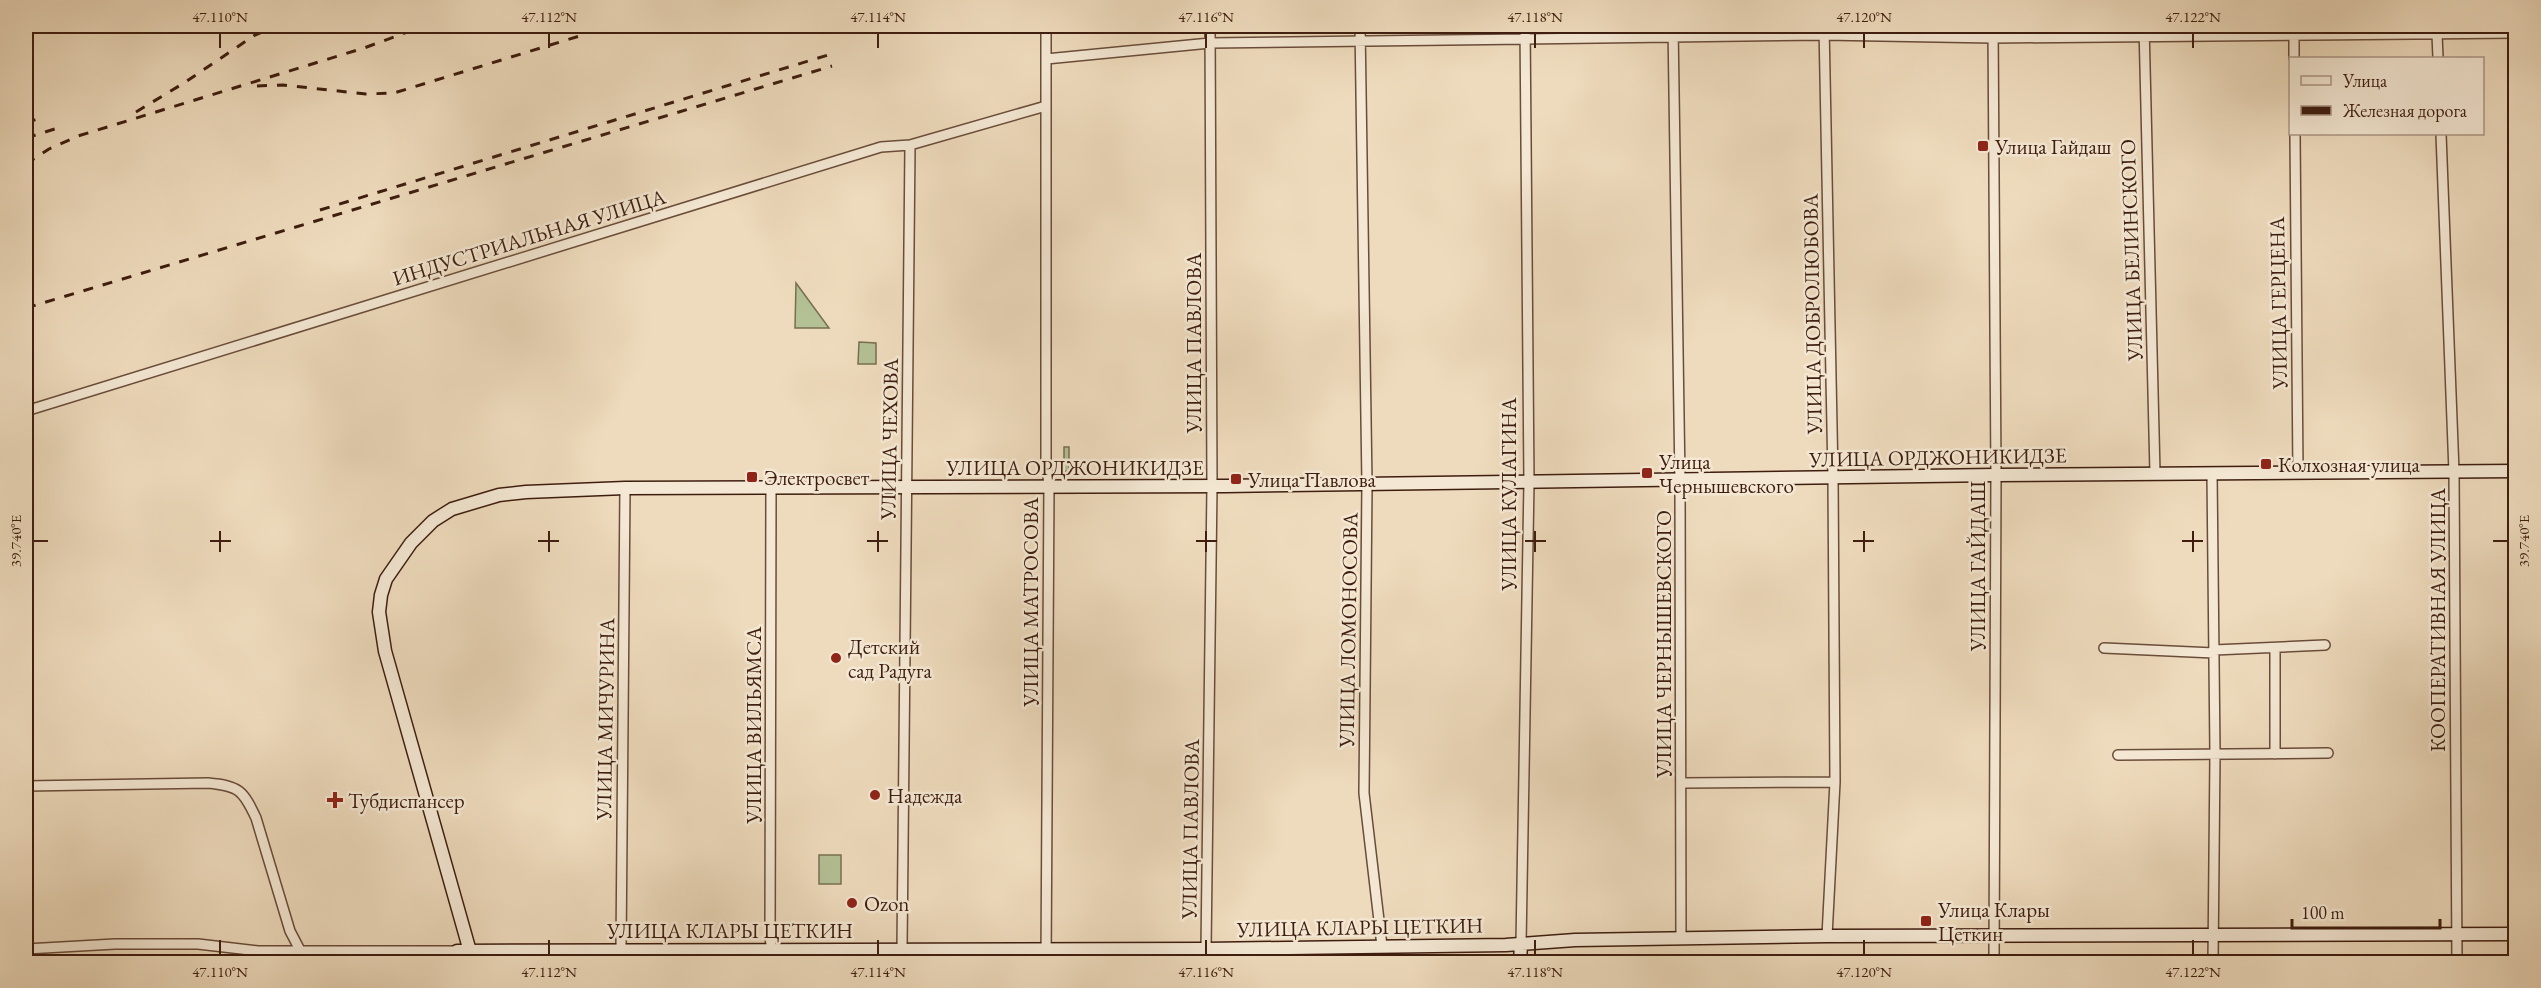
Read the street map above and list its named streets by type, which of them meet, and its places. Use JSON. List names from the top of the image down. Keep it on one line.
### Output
{"streets":{"street":["ИНДУСТРИАЛЬНАЯ УЛИЦА","УЛИЦА БЕЛИНСКОГО","УЛИЦА ГЕРЦЕНА","УЛИЦА ДОБРОЛЮБОВА","УЛИЦА ПАВЛОВА","УЛИЦА ЧЕХОВА","УЛИЦА ОРДЖОНИКИДЗЕ","УЛИЦА КУЛАГИНА","УЛИЦА ГАЙДАШ","УЛИЦА МАТРОСОВА","КООПЕРАТИВНАЯ УЛИЦА","УЛИЦА ЛОМОНОСОВА","УЛИЦА ЧЕРНЫШЕВСКОГО","УЛИЦА МИЧУРИНА","УЛИЦА ВИЛЬЯМСА","УЛИЦА КЛАРЫ ЦЕТКИН"]},"crossings":[["ИНДУСТРИАЛЬНАЯ УЛИЦА","УЛИЦА ЧЕХОВА"],["ИНДУСТРИАЛЬНАЯ УЛИЦА","УЛИЦА МАТРОСОВА"],["УЛИЦА БЕЛИНСКОГО","УЛИЦА ОРДЖОНИКИДЗЕ"],["УЛИЦА ГЕРЦЕНА","УЛИЦА ОРДЖОНИКИДЗЕ"],["УЛИЦА ДОБРОЛЮБОВА","УЛИЦА ОРДЖОНИКИДЗЕ"],["УЛИЦА ДОБРОЛЮБОВА","УЛИЦА КЛАРЫ ЦЕТКИН"],["УЛИЦА ПАВЛОВА","УЛИЦА ОРДЖОНИКИДЗЕ"],["УЛИЦА ПАВЛОВА","УЛИЦА КЛАРЫ ЦЕТКИН"],["УЛИЦА ЧЕХОВА","УЛИЦА ОРДЖОНИКИДЗЕ"],["УЛИЦА ЧЕХОВА","УЛИЦА КЛАРЫ ЦЕТКИН"],["УЛИЦА ОРДЖОНИКИДЗЕ","УЛИЦА КУЛАГИНА"],["УЛИЦА ОРДЖОНИКИДЗЕ","УЛИЦА ГАЙДАШ"],["УЛИЦА ОРДЖОНИКИДЗЕ","УЛИЦА МАТРОСОВА"],["УЛИЦА ОРДЖОНИКИДЗЕ","КООПЕРАТИВНАЯ УЛИЦА"],["УЛИЦА ОРДЖОНИКИДЗЕ","УЛИЦА ЛОМОНОСОВА"],["УЛИЦА ОРДЖОНИКИДЗЕ","УЛИЦА ЧЕРНЫШЕВСКОГО"],["УЛИЦА ОРДЖОНИКИДЗЕ","УЛИЦА МИЧУРИНА"],["УЛИЦА ОРДЖОНИКИДЗЕ","УЛИЦА ВИЛЬЯМСА"],["УЛИЦА ОРДЖОНИКИДЗЕ","УЛИЦА КЛАРЫ ЦЕТКИН"],["УЛИЦА КУЛАГИНА","УЛИЦА КЛАРЫ ЦЕТКИН"],["УЛИЦА ГАЙДАШ","УЛИЦА КЛАРЫ ЦЕТКИН"],["УЛИЦА МАТРОСОВА","УЛИЦА КЛАРЫ ЦЕТКИН"],["КООПЕРАТИВНАЯ УЛИЦА","УЛИЦА КЛАРЫ ЦЕТКИН"],["УЛИЦА ЛОМОНОСОВА","УЛИЦА КЛАРЫ ЦЕТКИН"],["УЛИЦА ЧЕРНЫШЕВСКОГО","УЛИЦА КЛАРЫ ЦЕТКИН"],["УЛИЦА МИЧУРИНА","УЛИЦА КЛАРЫ ЦЕТКИН"],["УЛИЦА ВИЛЬЯМСА","УЛИЦА КЛАРЫ ЦЕТКИН"]],"places":{"transit":["Улица Гайдаш","Колхозная улица","Улица Чернышевского","Электросвет","Улица Павлова","Улица Клары Цеткин"],"other":["Детский сад Радуга","Надежда","Ozon"],"health":["Тубдиспансер"]},"legend":["Улица","Железная дорога"],"scale_bar":"100 m","coordinates":["47.110°N","47.112°N","47.114°N","47.116°N","47.118°N","47.120°N","47.122°N","39.740°E"]}
